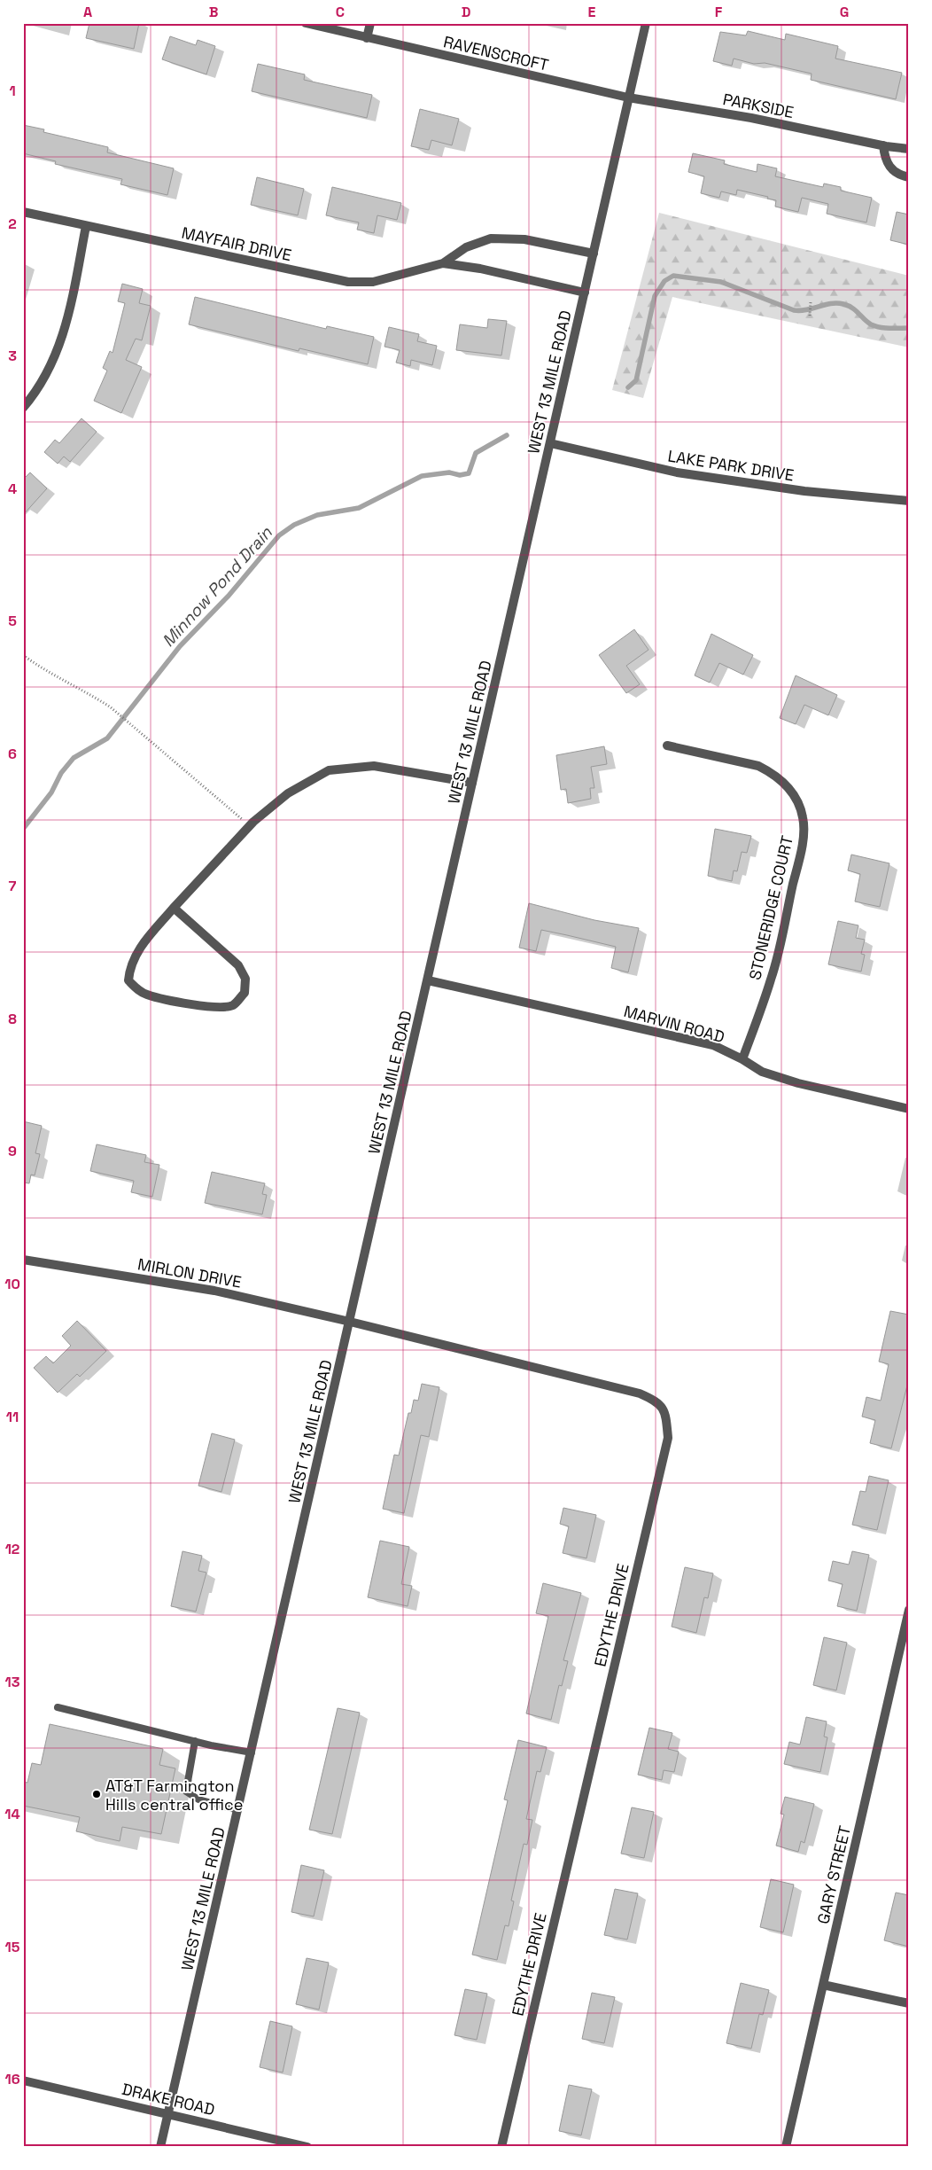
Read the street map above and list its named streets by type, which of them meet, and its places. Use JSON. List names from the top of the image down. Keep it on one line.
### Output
{"streets":{"street":["RAVENSCROFT","PARKSIDE","MAYFAIR DRIVE","WEST 13 MILE ROAD","LAKE PARK DRIVE","STONERIDGE COURT","MARVIN ROAD","MIRLON DRIVE","EDYTHE DRIVE","GARY STREET","DRAKE ROAD"]},"crossings":[["RAVENSCROFT","PARKSIDE"],["RAVENSCROFT","WEST 13 MILE ROAD"],["PARKSIDE","WEST 13 MILE ROAD"],["MAYFAIR DRIVE","WEST 13 MILE ROAD"],["WEST 13 MILE ROAD","LAKE PARK DRIVE"],["WEST 13 MILE ROAD","MARVIN ROAD"],["WEST 13 MILE ROAD","MIRLON DRIVE"],["WEST 13 MILE ROAD","EDYTHE DRIVE"],["WEST 13 MILE ROAD","DRAKE ROAD"],["STONERIDGE COURT","MARVIN ROAD"],["MIRLON DRIVE","EDYTHE DRIVE"]],"water":["Minnow Pond Drain"],"places":["AT&T Farmington Hills central office"],"grid":{"columns":["A","B","C","D","E","F","G"],"rows":["1","2","3","4","5","6","7","8","9","10","11","12","13","14","15","16"]}}
